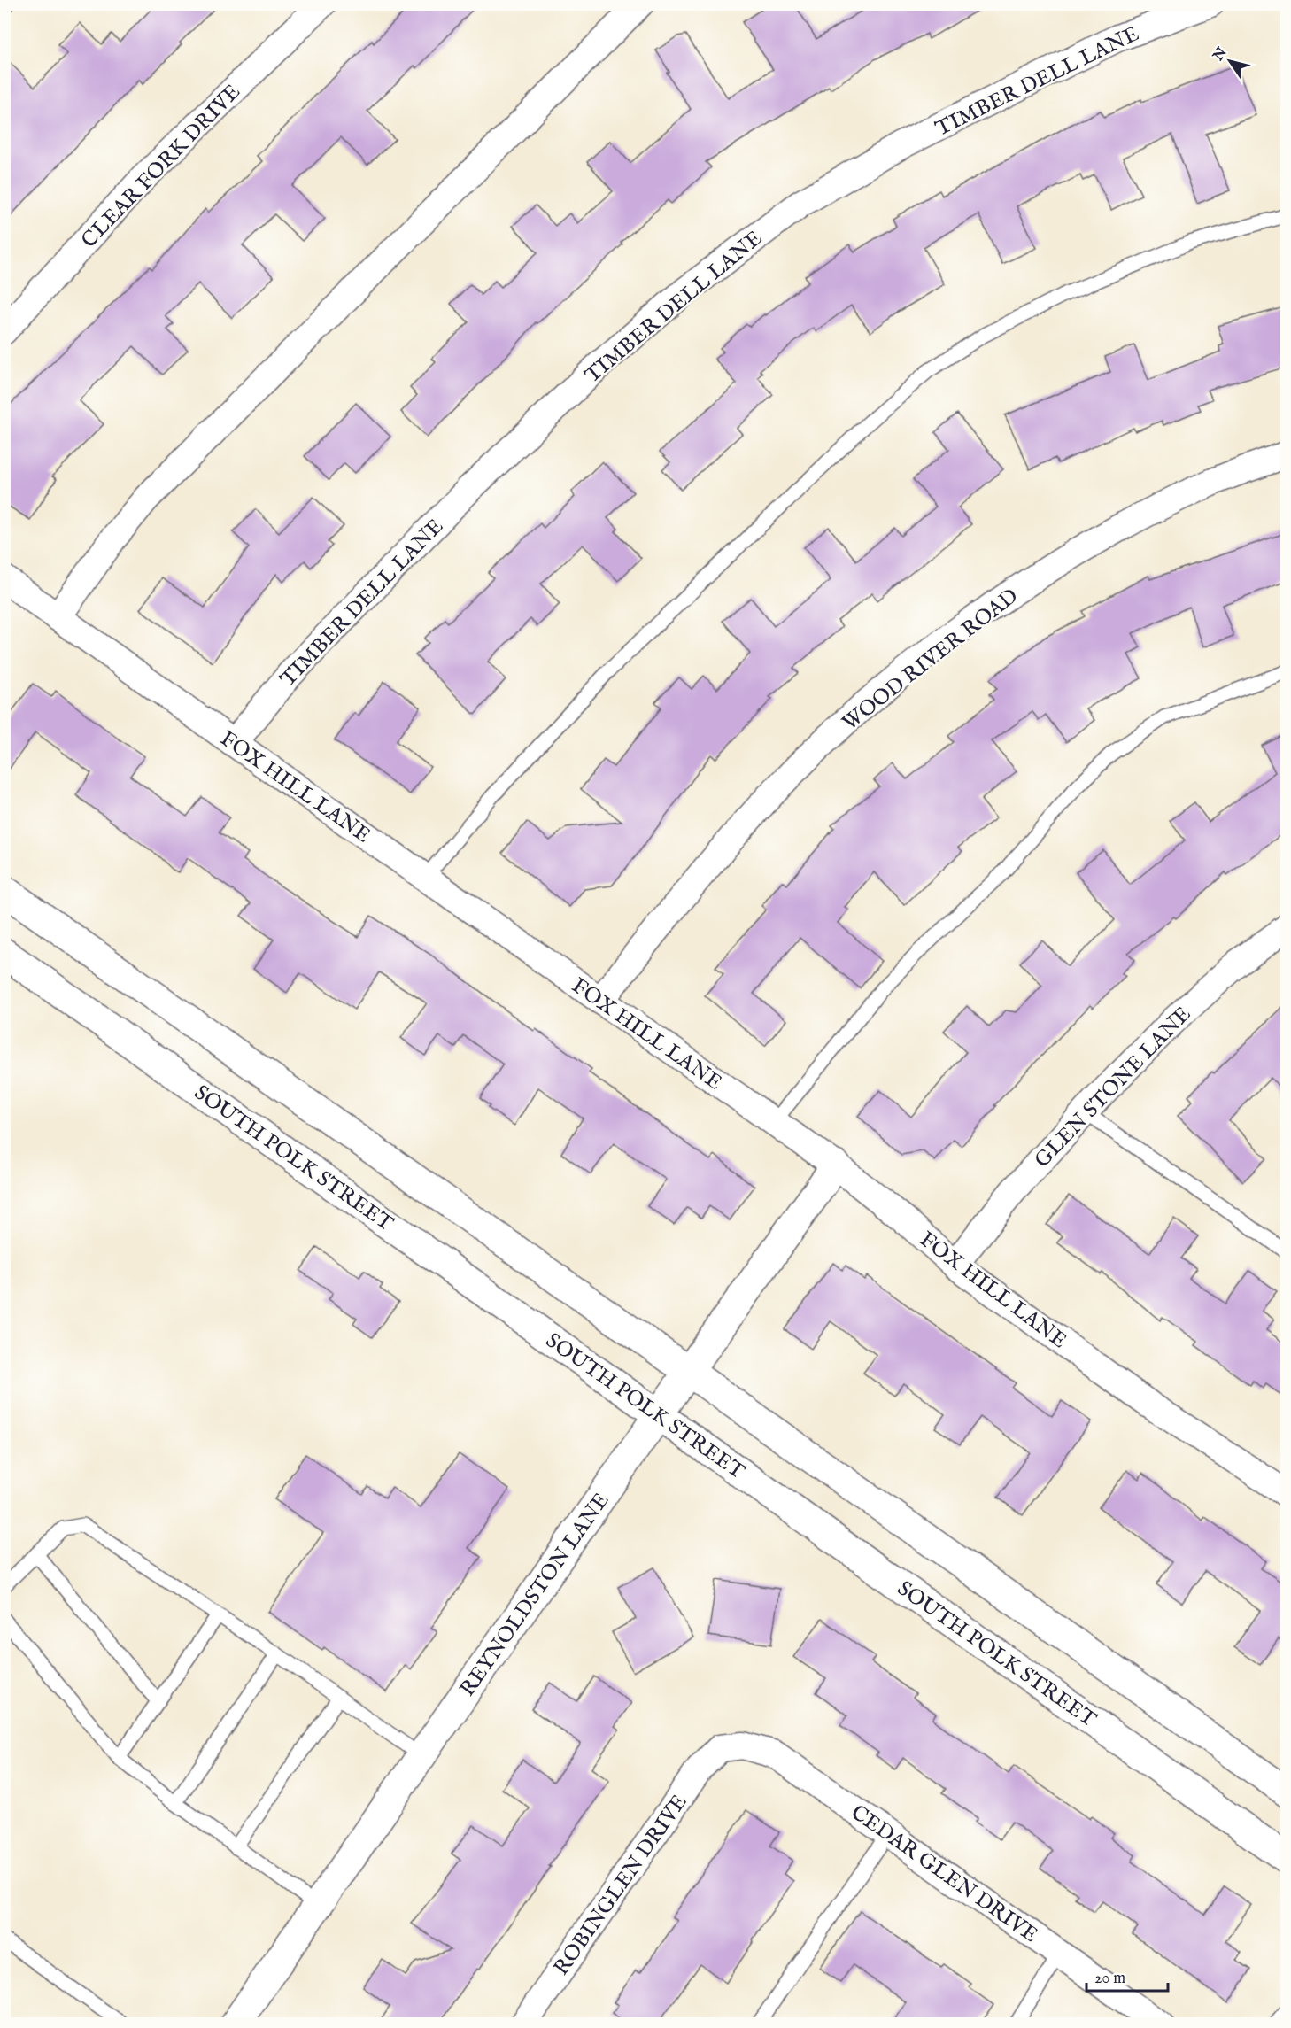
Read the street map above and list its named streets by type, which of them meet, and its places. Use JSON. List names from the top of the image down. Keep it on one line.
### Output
{"streets":{"main road":["SOUTH POLK STREET","REYNOLDSTON LANE"],"street":["TIMBER DELL LANE","CLEAR FORK DRIVE","WOOD RIVER ROAD","FOX HILL LANE","GLEN STONE LANE","CEDAR GLEN DRIVE","ROBINGLEN DRIVE"]},"crossings":[["TIMBER DELL LANE","FOX HILL LANE"],["WOOD RIVER ROAD","FOX HILL LANE"],["FOX HILL LANE","GLEN STONE LANE"],["FOX HILL LANE","REYNOLDSTON LANE"],["SOUTH POLK STREET","REYNOLDSTON LANE"],["CEDAR GLEN DRIVE","ROBINGLEN DRIVE"]],"scale_bar":"20 m","north":"top left"}
